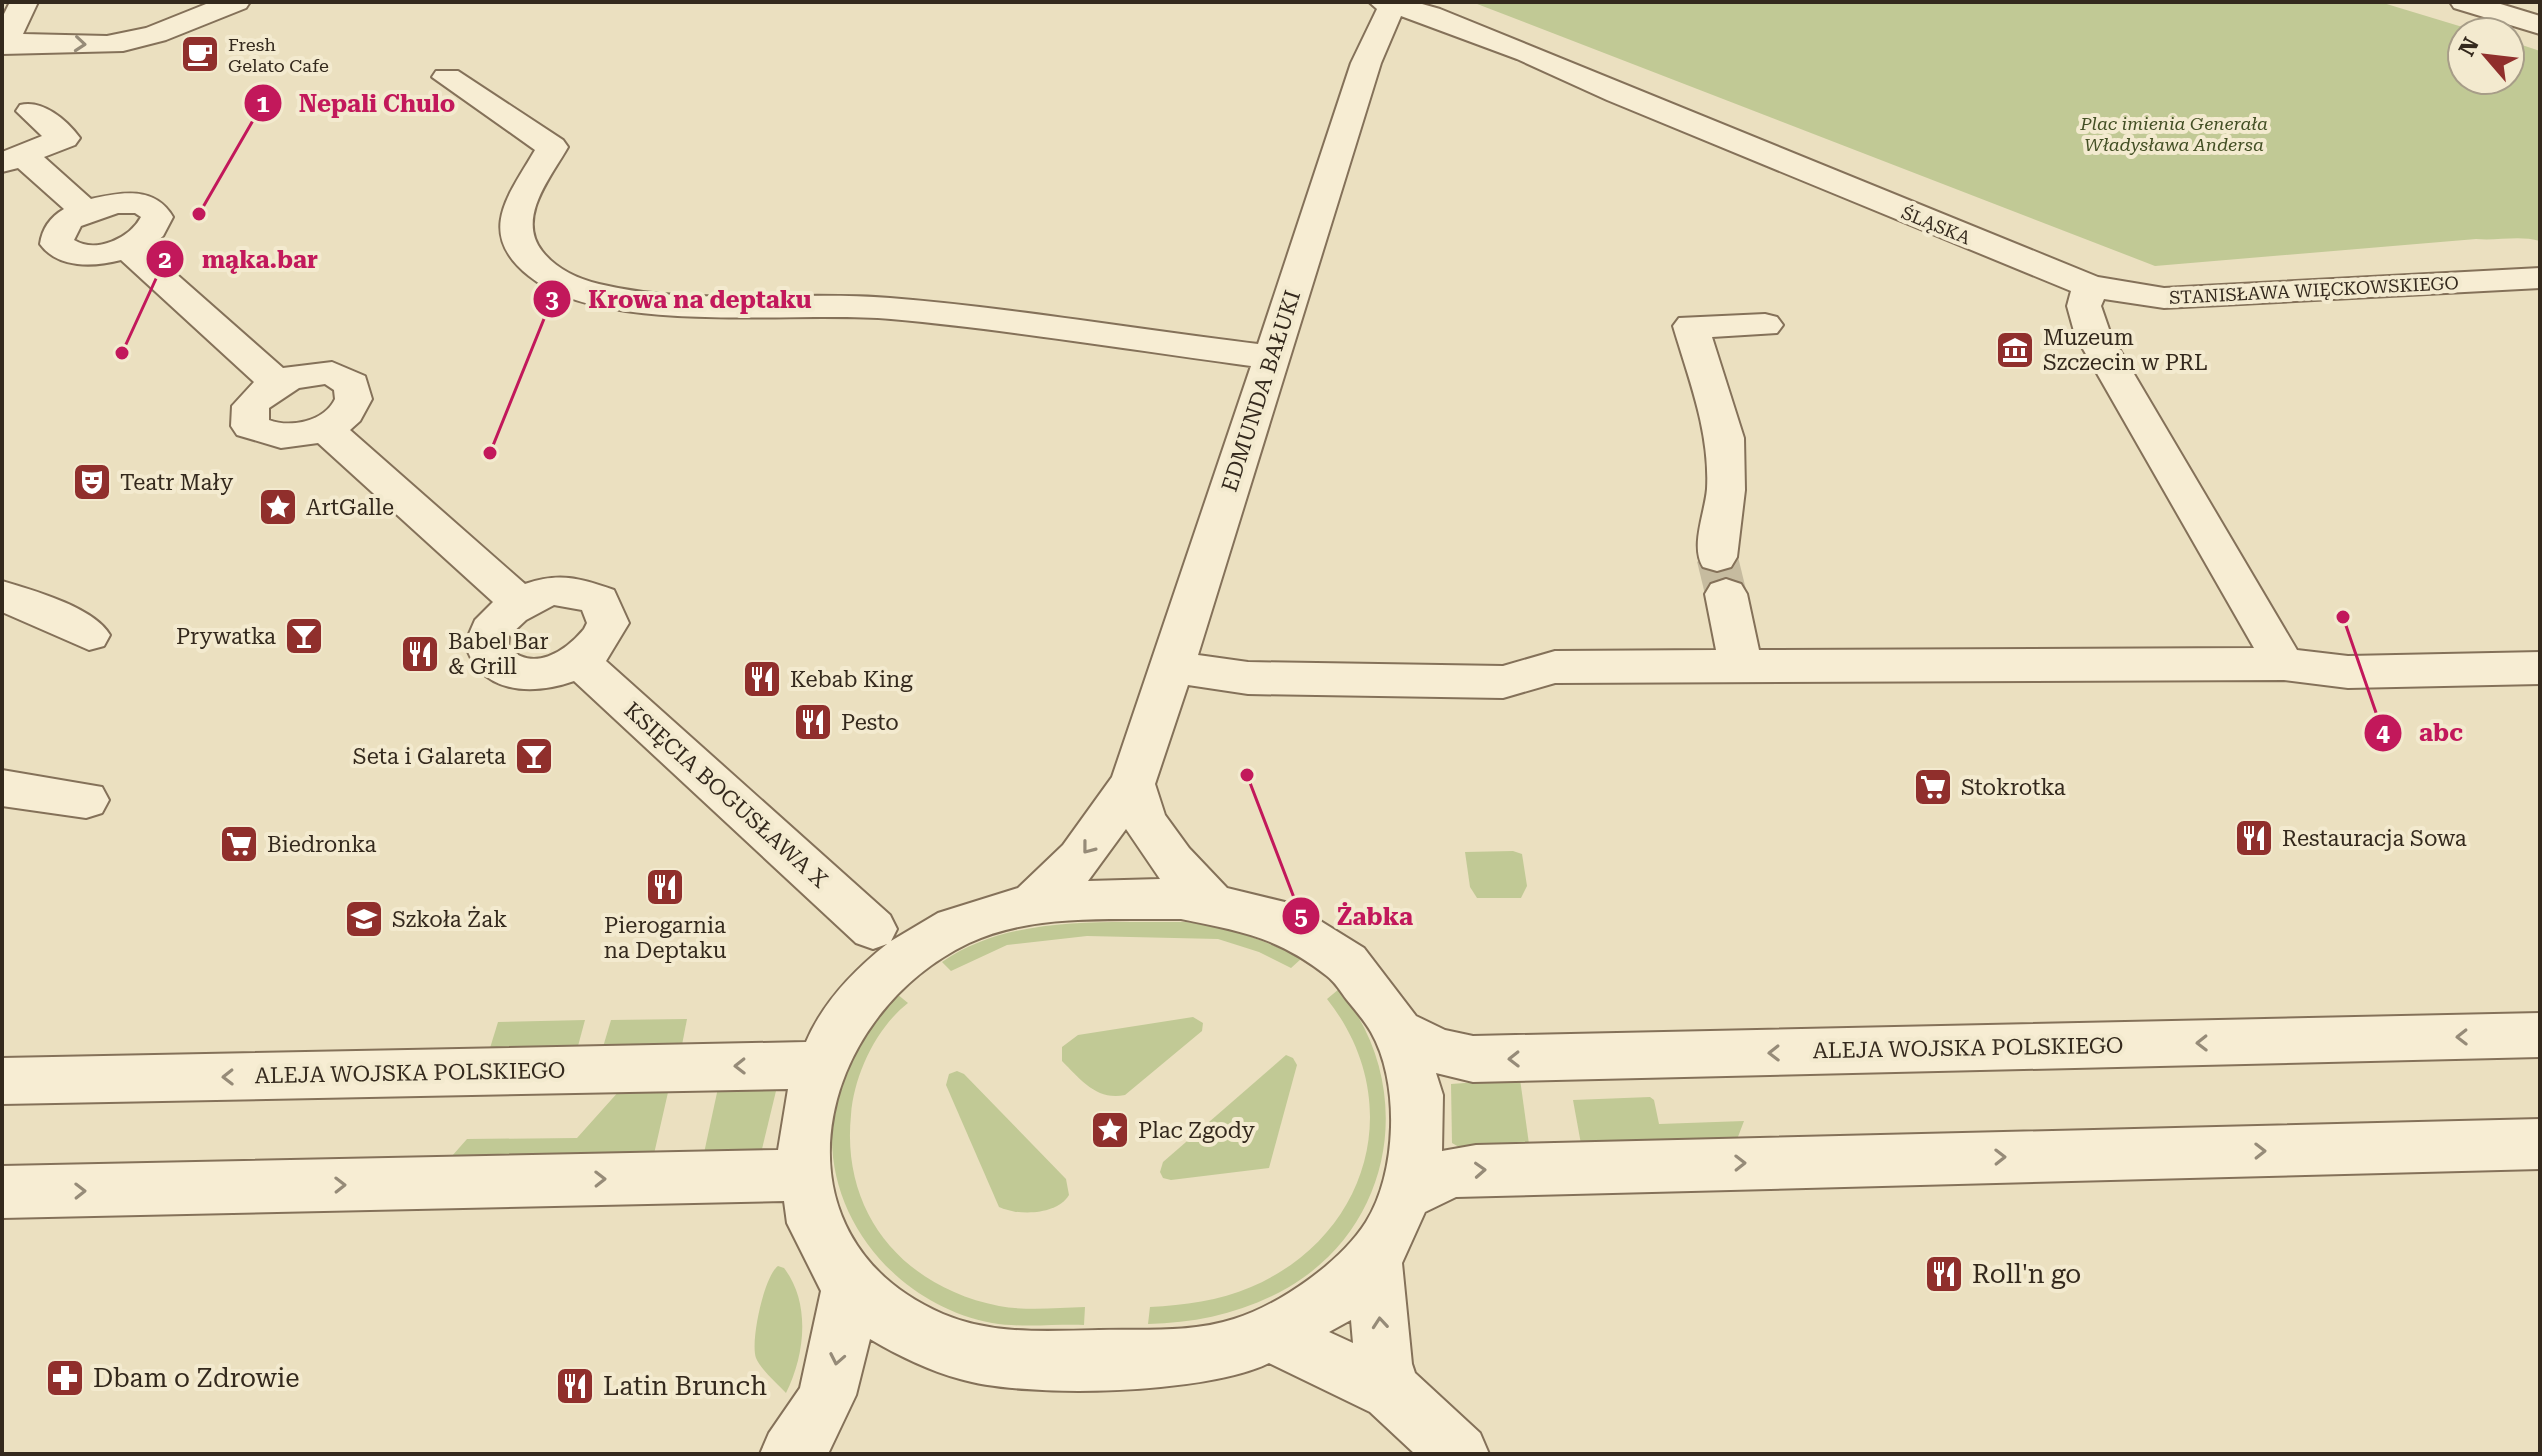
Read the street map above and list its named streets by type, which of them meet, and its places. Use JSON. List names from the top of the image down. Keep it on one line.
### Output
{"streets":{"street":["ŚLĄSKA","STANISŁAWA WIĘCKOWSKIEGO","EDMUNDA BAŁUKI","KSIĘCIA BOGUSŁAWA X","ALEJA WOJSKA POLSKIEGO"]},"crossings":[["ŚLĄSKA","STANISŁAWA WIĘCKOWSKIEGO"],["ŚLĄSKA","EDMUNDA BAŁUKI"]],"parks":["Plac imienia Generała Władysława Andersa"],"places":{"cafe":["Fresh Gelato Cafe"],"other":["Nepali Chulo","mąka.bar","Krowa na deptaku","abc","Żabka"],"museum":["Muzeum Szczecin w PRL"],"theatre":["Teatr Mały"],"place":["ArtGalle","Plac Zgody"],"bar":["Prywatka","Seta i Galareta"],"restaurant":["Babel Bar & Grill","Kebab King","Pesto","Restauracja Sowa","Pierogarnia na Deptaku","Roll'n go","Latin Brunch"],"supermarket":["Stokrotka","Biedronka"],"school or university":["Szkoła Żak"],"pharmacy":["Dbam o Zdrowie"]},"north":"top left"}
